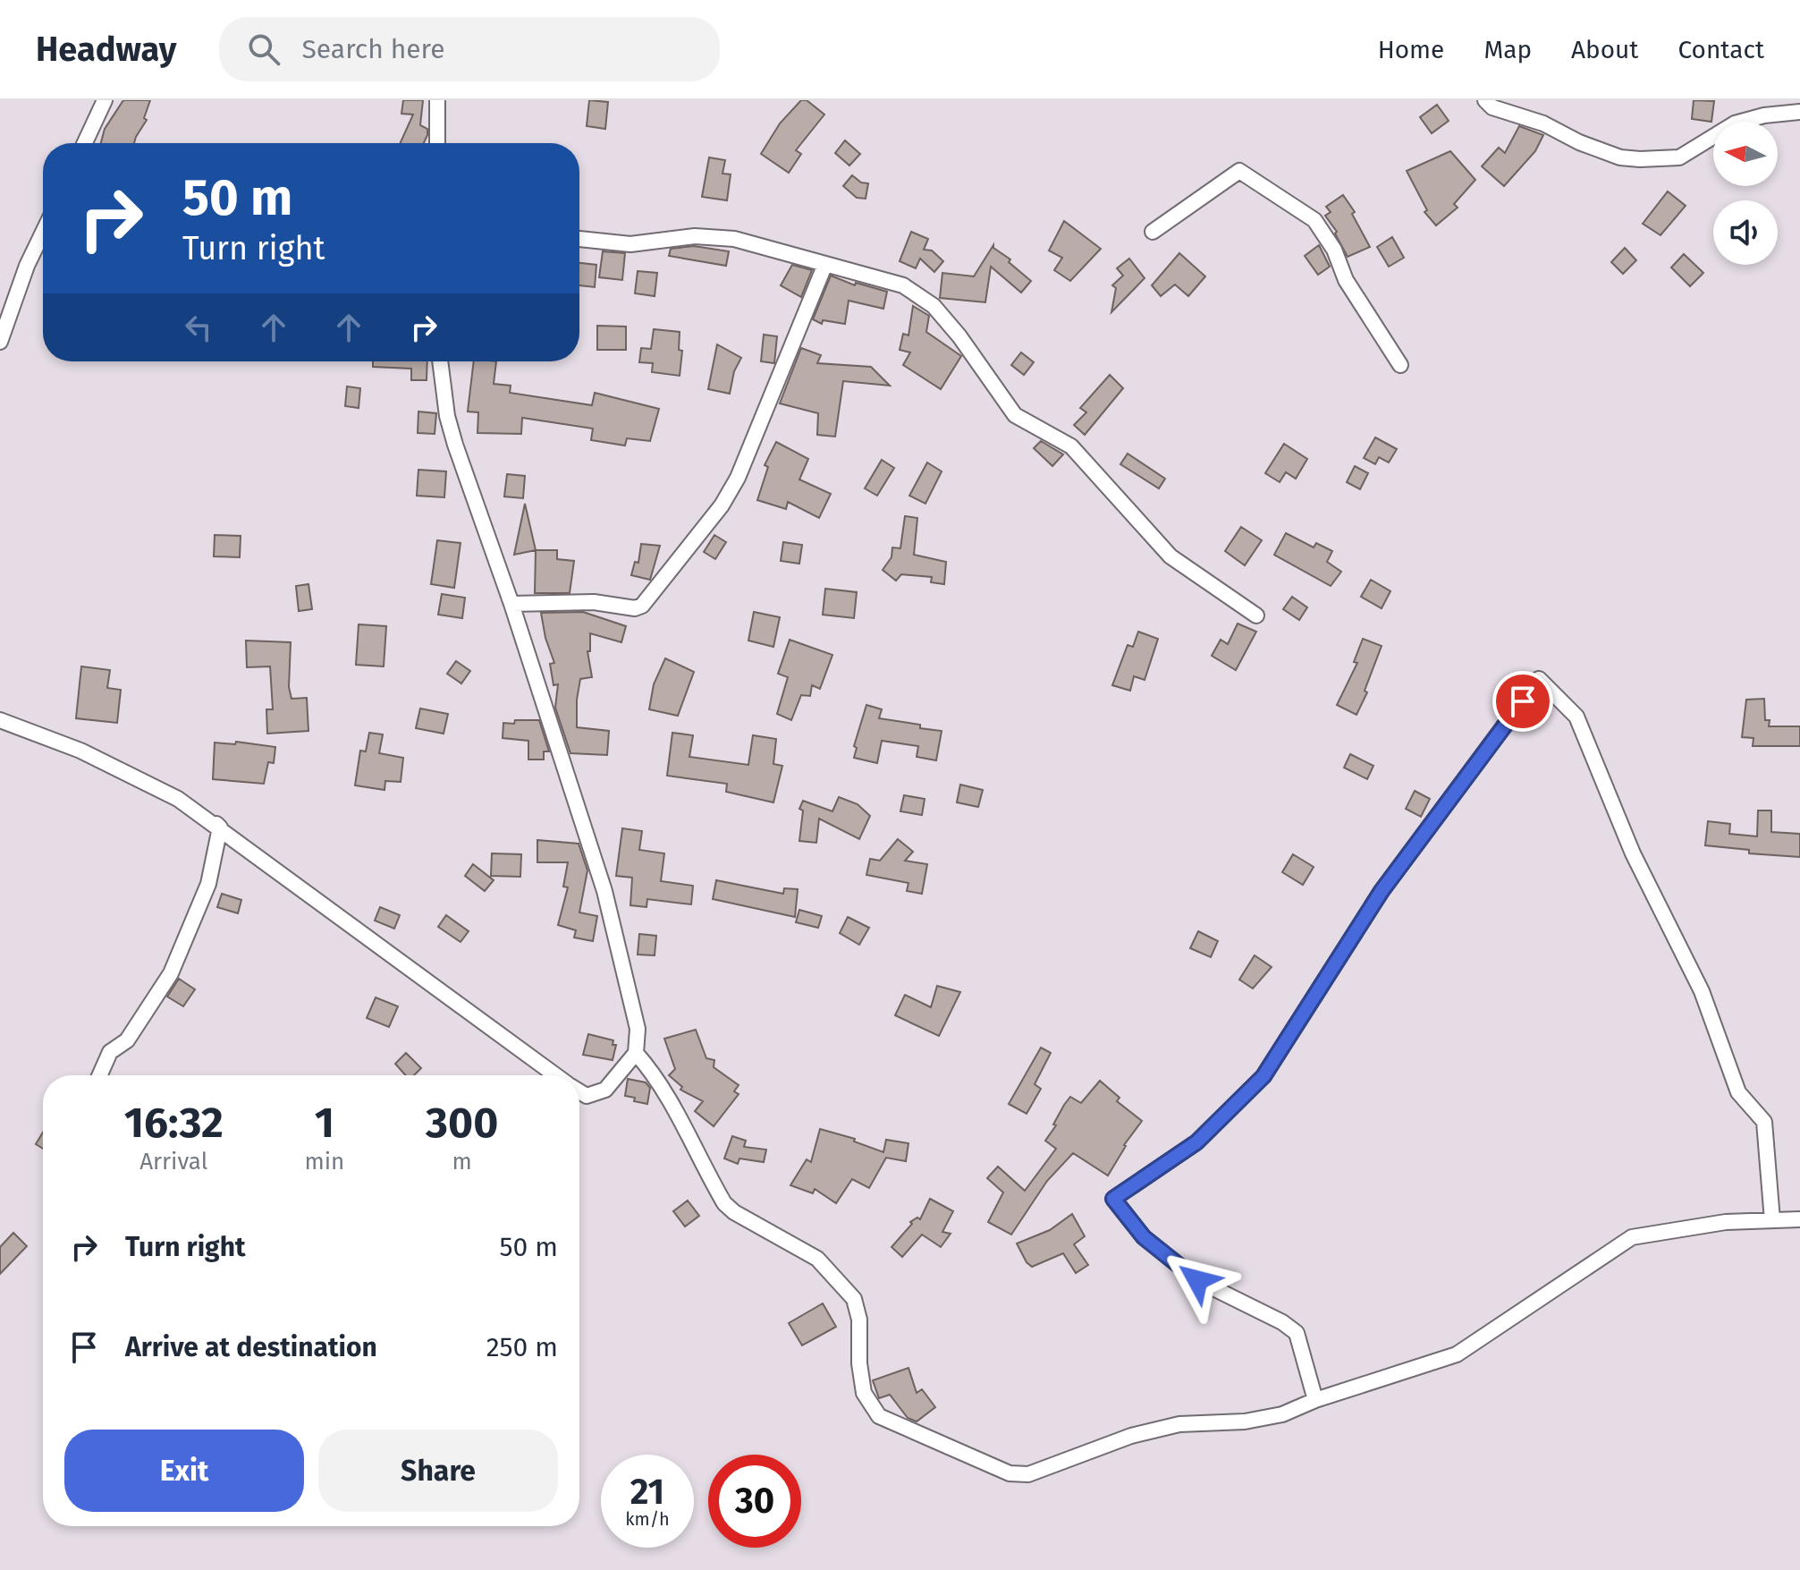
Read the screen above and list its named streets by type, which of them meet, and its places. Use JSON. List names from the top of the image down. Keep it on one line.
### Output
{"north":"left","page":{"header":"Headway","search":"Search here","nav":["Home","Map","About","Contact"],"turn":["50 m","Turn right"],"eta":["16:32","Arrival","1","min","300","m"],"list":[{"name":"Turn right","value":"50 m"},{"name":"Arrive at destination","value":"250 m"}],"buttons":["Exit","Share"],"speed":"21 km/h","limit":"30"}}
